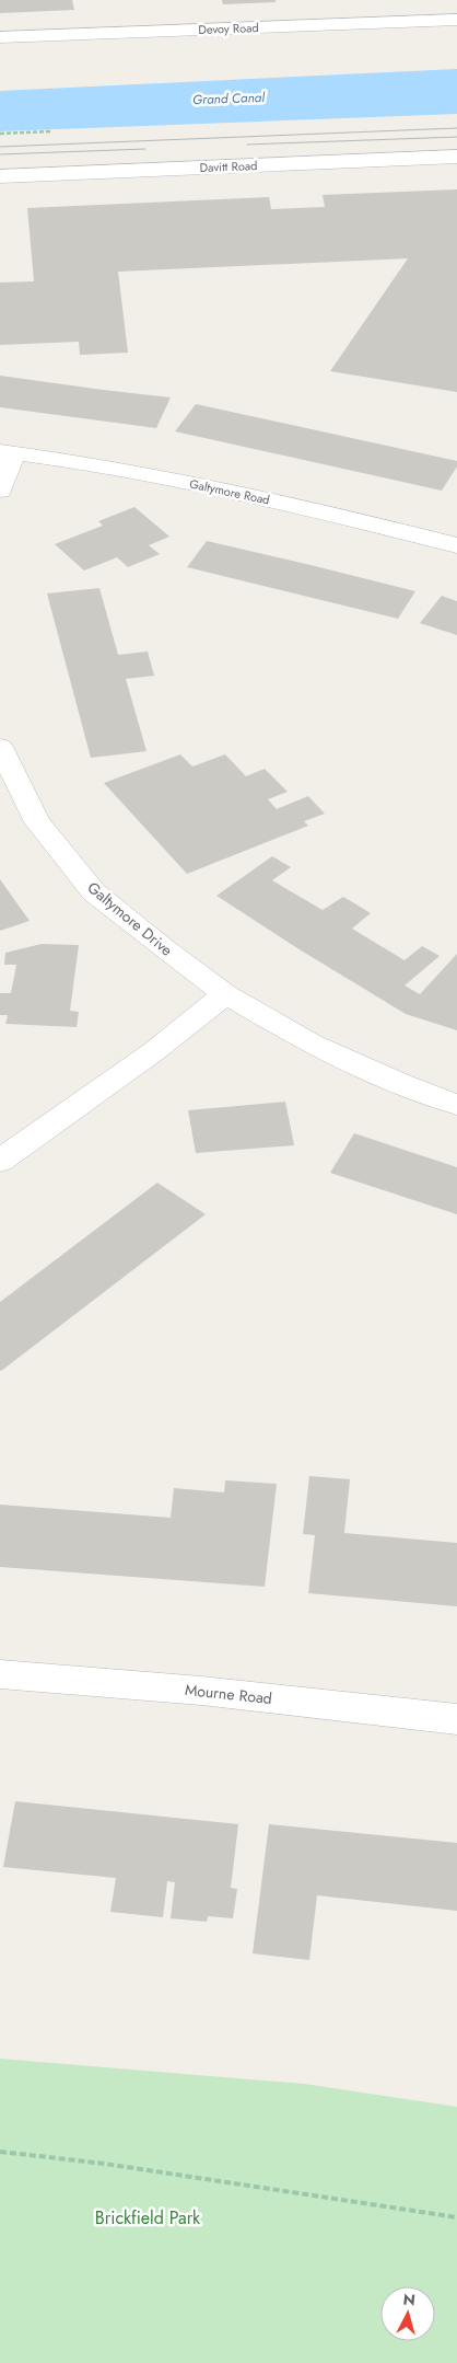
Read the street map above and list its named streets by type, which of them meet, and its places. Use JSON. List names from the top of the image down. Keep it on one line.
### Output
{"streets":{"street":["Devoy Road","Davitt Road","Galtymore Road","Galtymore Drive","Mourne Road"]},"water":["Grand Canal"],"parks":["Brickfield Park"],"north":"top"}
